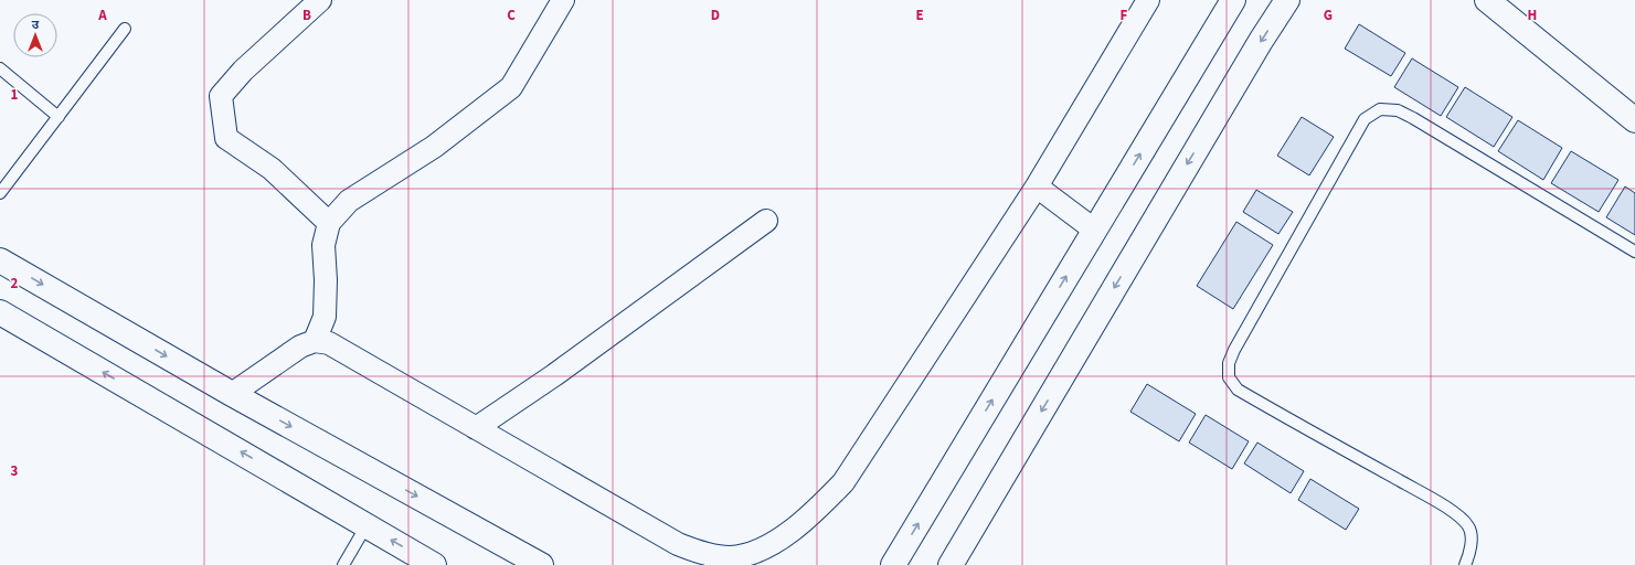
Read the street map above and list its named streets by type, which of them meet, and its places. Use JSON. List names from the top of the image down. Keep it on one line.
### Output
{"north":"top","grid":{"columns":["A","B","C","D","E","F","G","H"],"rows":["1","2","3"]}}
